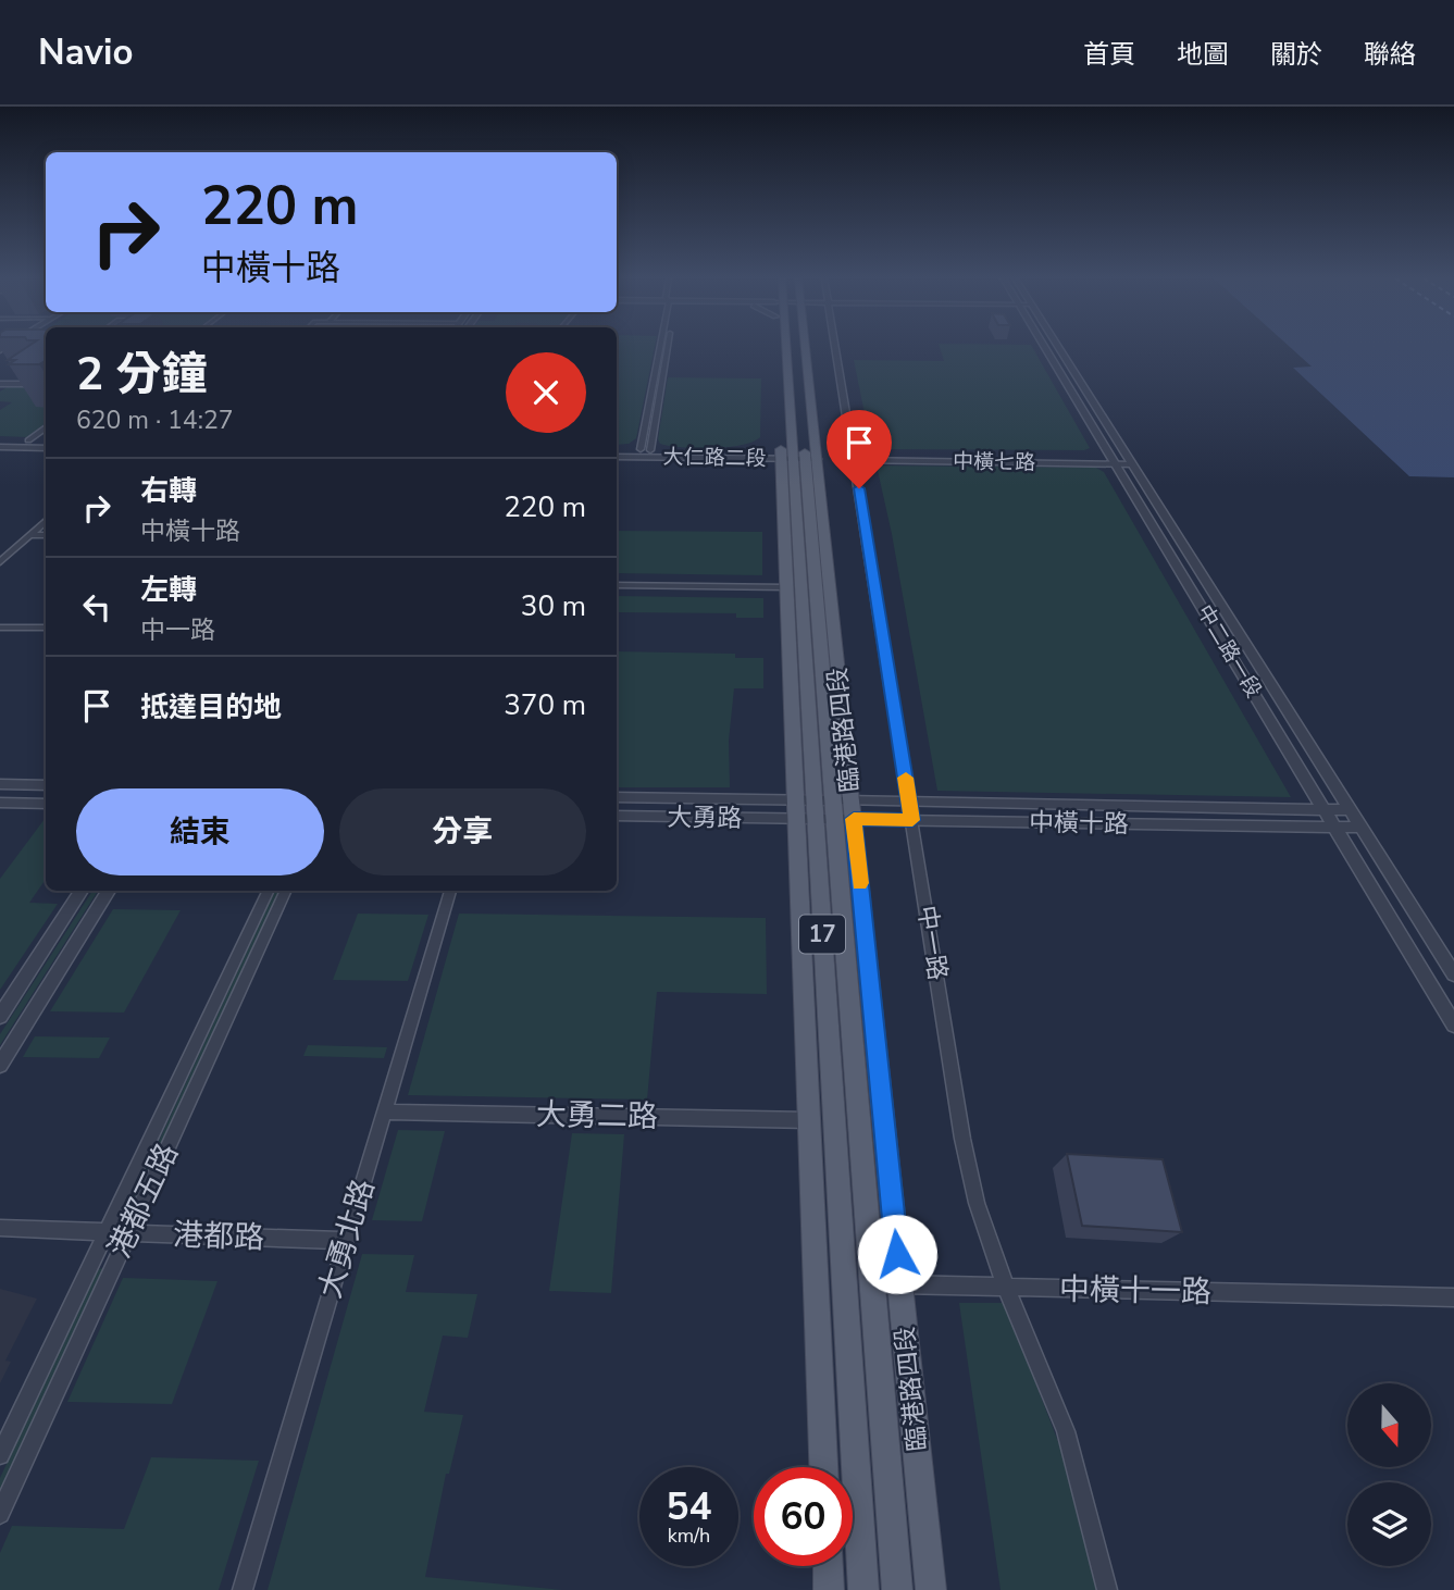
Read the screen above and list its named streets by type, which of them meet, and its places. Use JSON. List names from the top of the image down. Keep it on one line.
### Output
{"streets":{"main road":["臨港路四段","17"],"street":["大仁路二段","中橫七路","中二路一段","大勇路","中橫十路","中一路","大勇二路","港都五路","港都路","大勇北路","中橫十一路"]},"crossings":[["大仁路二段","臨港路四段"],["中橫七路","中二路一段"],["中橫七路","中一路"],["中二路一段","中橫十路"],["臨港路四段","大勇路"],["臨港路四段","中橫十路"],["臨港路四段","大勇二路"],["臨港路四段","中橫十一路"],["大勇路","中橫十路"],["中橫十路","中一路"],["中一路","中橫十一路"],["大勇二路","大勇北路"],["港都五路","港都路"],["港都路","大勇北路"]],"north":"bottom","page":{"header":"Navio","nav":["首頁","地圖","關於","聯絡"],"turn":["220 m","中橫十路"],"heading":["2 分鐘","620 m · 14:27"],"list":[{"name":"右轉","note":"中橫十路","value":"220 m"},{"name":"左轉","note":"中一路","value":"30 m"},{"name":"抵達目的地","value":"370 m"}],"buttons":["結束","分享"],"speed":"54 km/h","limit":"60"}}
